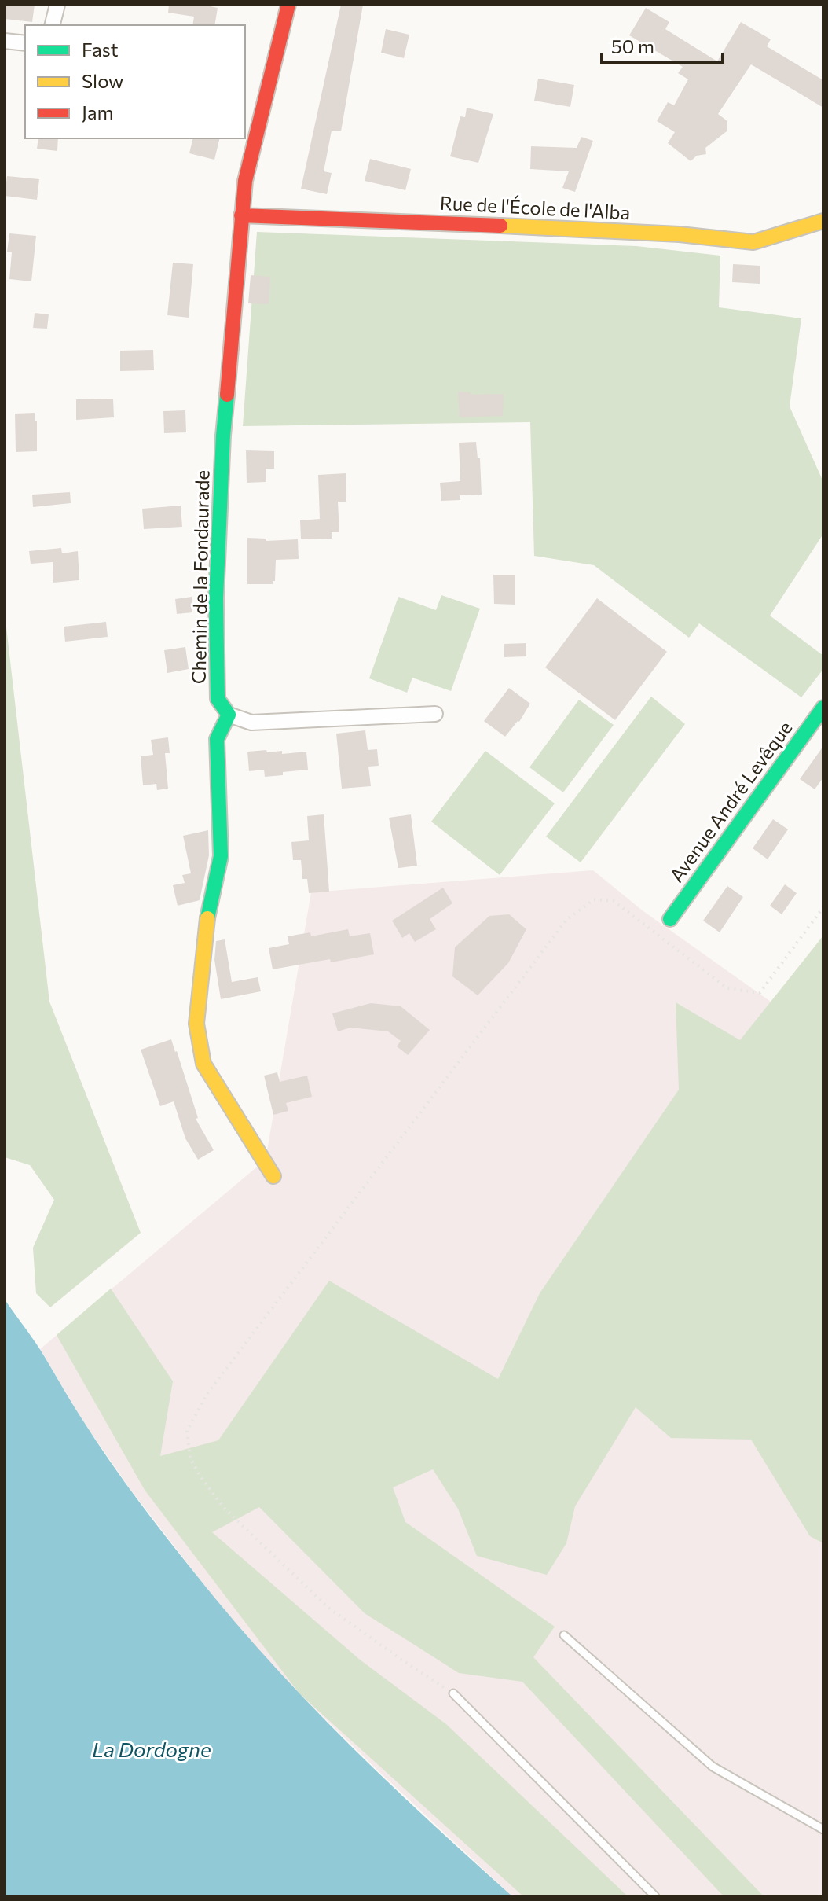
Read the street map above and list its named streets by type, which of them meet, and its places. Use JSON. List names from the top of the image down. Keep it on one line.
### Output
{"streets":{"street":["Rue de l'École de l'Alba","Chemin de la Fondaurade","Avenue André Levêque"]},"crossings":[["Rue de l'École de l'Alba","Chemin de la Fondaurade"]],"water":["La Dordogne"],"legend":["Fast","Slow","Jam"],"scale_bar":"50 m"}
